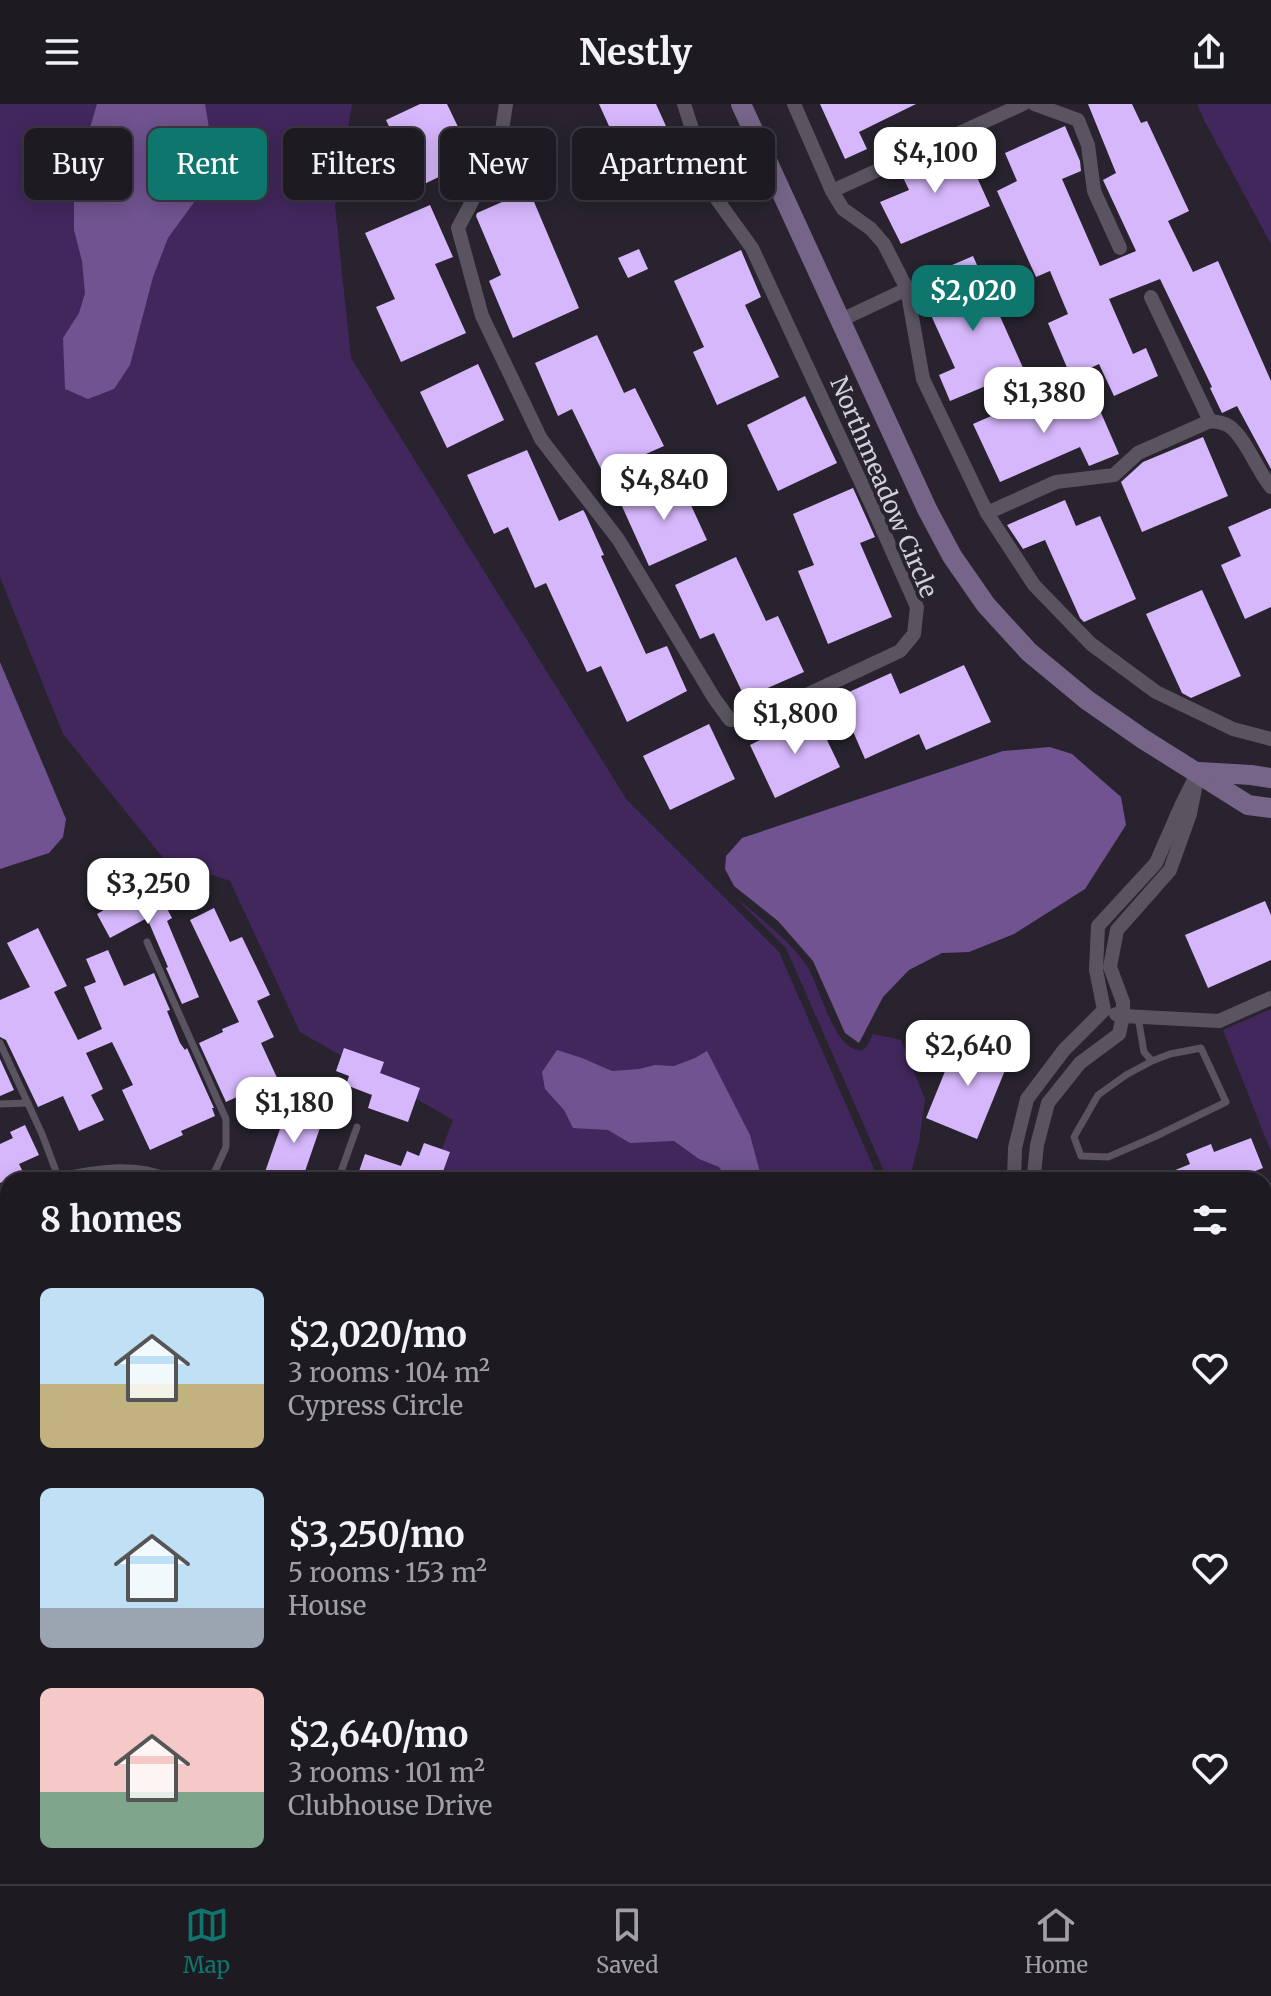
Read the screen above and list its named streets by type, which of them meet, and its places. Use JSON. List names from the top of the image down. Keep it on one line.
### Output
{"streets":{"street":["Northmeadow Circle"]},"page":{"header":"Nestly","price":["$4,100","$2,020","$1,380","$4,840","$1,800","$3,250","$2,640","$1,180"],"chip":["Buy","Rent","Filters","New","Apartment"],"heading":"8 homes","list":[{"name":"$2,020/mo","note":"3 rooms · 104 m² · Cypress Circle"},{"name":"$3,250/mo","note":"5 rooms · 153 m² · House"},{"name":"$2,640/mo","note":"3 rooms · 101 m² · Clubhouse Drive"}],"tabs":["Map","Saved","Home"]}}
